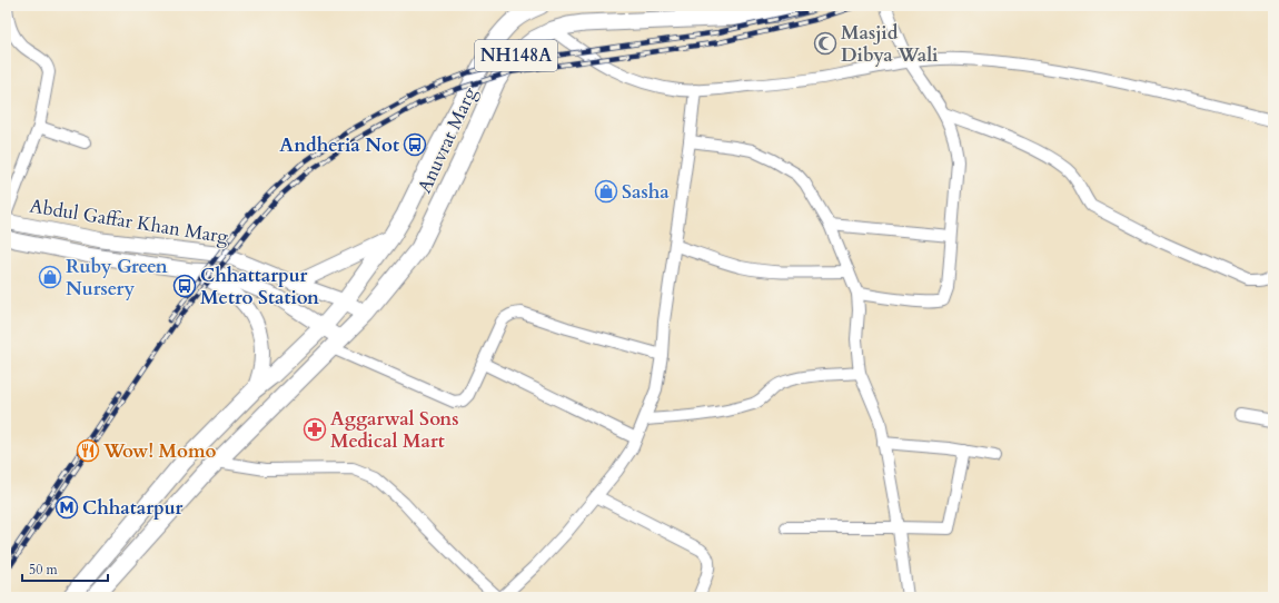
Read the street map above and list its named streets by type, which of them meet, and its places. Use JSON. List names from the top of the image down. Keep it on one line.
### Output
{"streets":{"highway":["NH148A","Anuvrat Marg"],"main road":["Abdul Gaffar Khan Marg"]},"crossings":[["NH148A","Anuvrat Marg"],["NH148A","Abdul Gaffar Khan Marg"],["Anuvrat Marg","Abdul Gaffar Khan Marg"]],"places":{"mosque":["Masjid Dibya Wali"],"bus stop":["Andheria Not","Chhattarpur Metro Station"],"shop":["Sasha","Ruby Green Nursery"],"pharmacy":["Aggarwal Sons Medical Mart"],"restaurant":["Wow! Momo"],"metro station":["Chhatarpur"]},"scale_bar":"50 m"}
